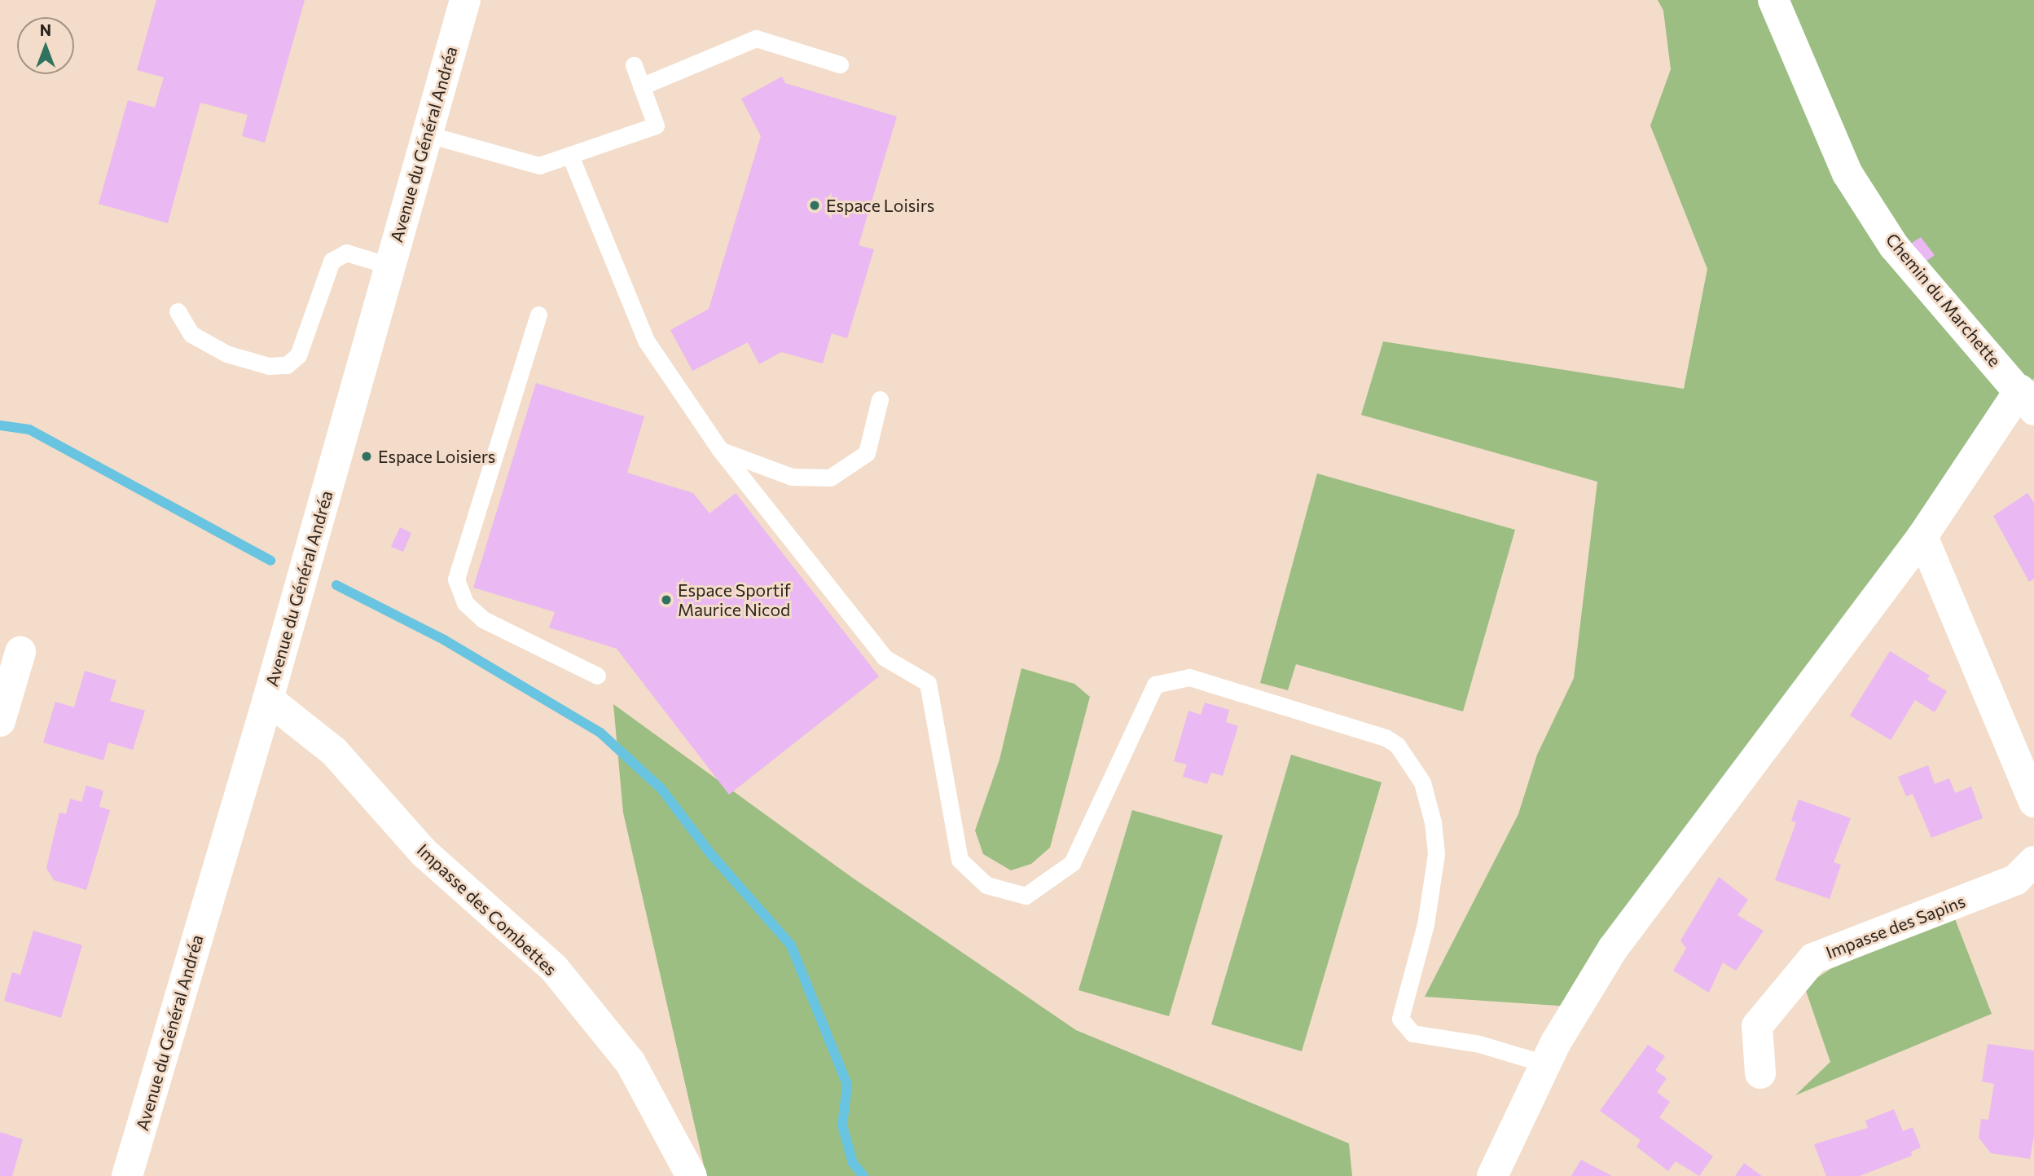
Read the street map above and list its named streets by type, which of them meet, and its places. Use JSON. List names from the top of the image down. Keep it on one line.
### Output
{"streets":{"street":["Avenue du Général Andréa","Chemin du Marchette","Impasse des Combettes","Impasse des Sapins"]},"crossings":[["Avenue du Général Andréa","Impasse des Combettes"]],"places":["Espace Loisirs","Espace Loisiers","Espace Sportif Maurice Nicod"],"north":"top"}
